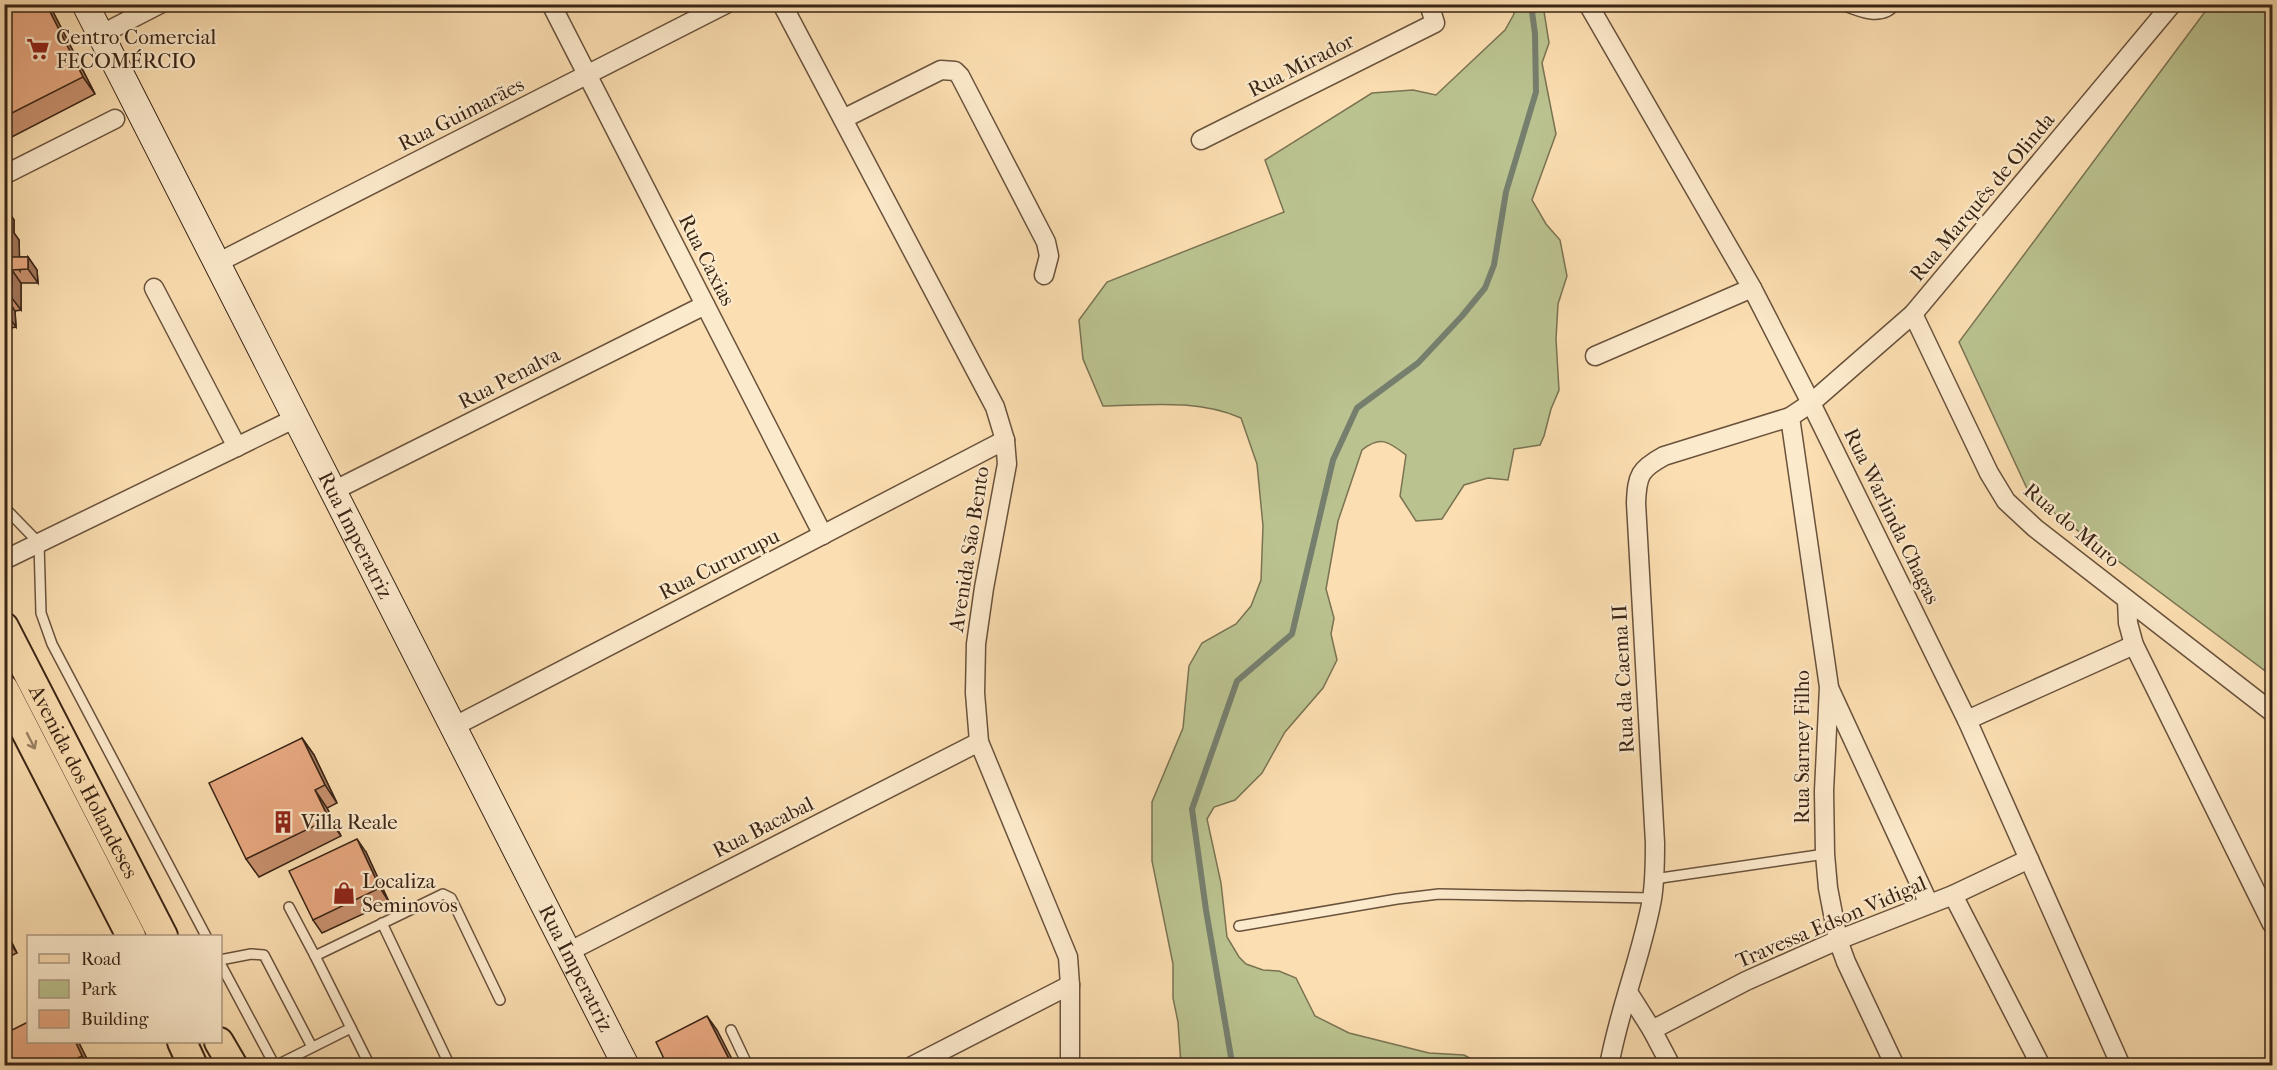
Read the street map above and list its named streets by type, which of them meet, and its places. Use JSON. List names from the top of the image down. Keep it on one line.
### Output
{"streets":{"main road":["Avenida dos Holandeses"],"street":["Rua Mirador","Rua Guimarães","Rua Marquês de Olinda","Rua Caxias","Rua Penalva","Rua Warlinda Chagas","Rua do Muro","Rua Imperatriz","Avenida São Bento","Rua Cururupu","Rua da Caema II","Rua Sarney Filho","Rua Bacabal","Travessa Edson Vidigal"]},"crossings":[["Rua Guimarães","Rua Caxias"],["Rua Guimarães","Rua Imperatriz"],["Rua Marquês de Olinda","Rua Warlinda Chagas"],["Rua Marquês de Olinda","Rua do Muro"],["Rua Marquês de Olinda","Rua da Caema II"],["Rua Caxias","Rua Penalva"],["Rua Caxias","Rua Cururupu"],["Rua Penalva","Rua Imperatriz"],["Rua Warlinda Chagas","Rua da Caema II"],["Rua Warlinda Chagas","Travessa Edson Vidigal"],["Rua Imperatriz","Rua Cururupu"],["Rua Imperatriz","Rua Bacabal"],["Avenida São Bento","Rua Cururupu"],["Avenida São Bento","Rua Bacabal"],["Rua da Caema II","Rua Sarney Filho"],["Rua Sarney Filho","Travessa Edson Vidigal"]],"places":{"supermarket":["Centro Comercial FECOMÉRCIO"],"building":["Villa Reale"],"shop":["Localiza Seminovos"]},"legend":["Road","Park","Building"]}
